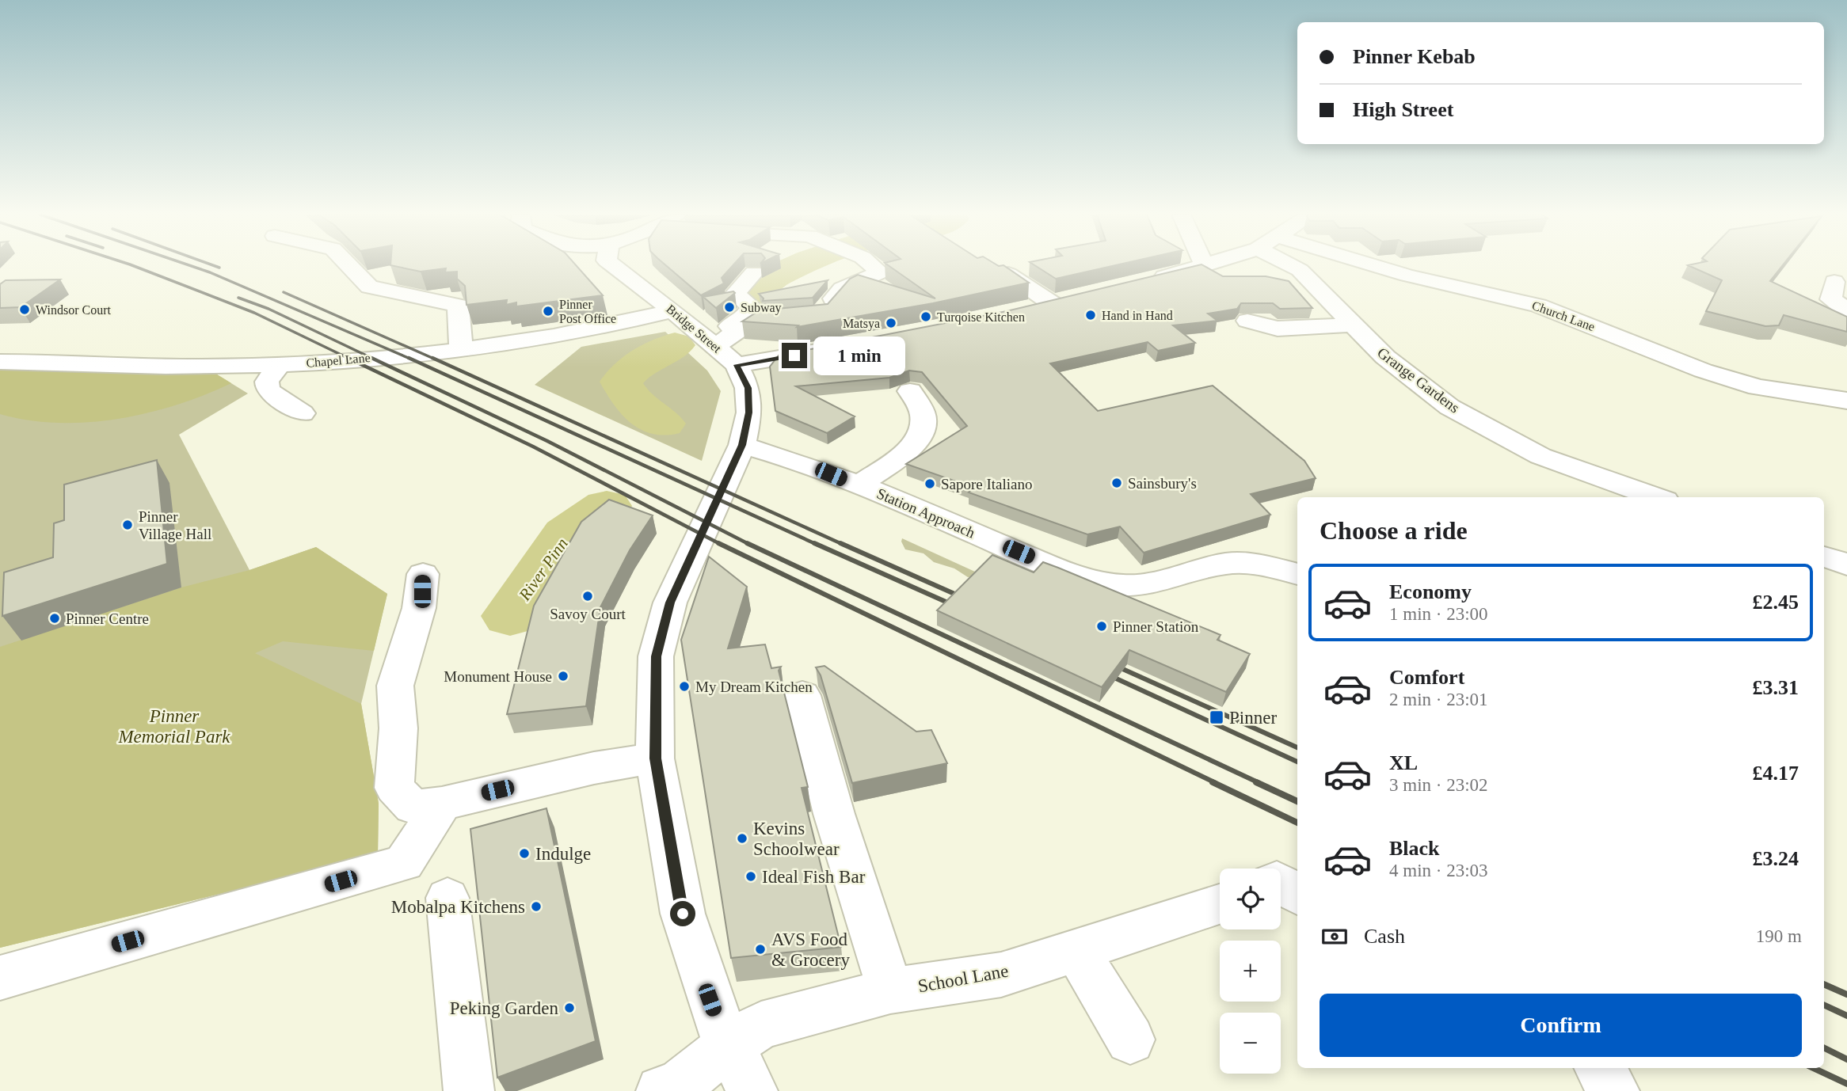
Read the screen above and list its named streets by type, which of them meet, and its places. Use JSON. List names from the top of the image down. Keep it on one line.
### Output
{"streets":{"street":["Church Lane","Bridge Street","Chapel Lane","Grange Gardens","Station Approach","School Lane"]},"crossings":[["Bridge Street","Chapel Lane"]],"water":["River Pinn"],"parks":["Pinner Memorial Park"],"places":{"other":["Subway","Windsor Court","Pinner Post Office","Hand in Hand","Turqoise Kitchen","Matsya","Sainsbury's","Sapore Italiano","Pinner Village Hall","Savoy Court","Pinner Centre","Pinner Station","Monument House","My Dream Kitchen","Kevins Schoolwear","Indulge","Ideal Fish Bar","Mobalpa Kitchens","AVS Food & Grocery","Peking Garden"],"transit":["Pinner"]},"page":{"banner":["Pinner Kebab","High Street"],"bubble":"1 min","heading":"Choose a ride","list":[{"name":"Economy","note":"1 min · 23:00","value":"£2.45"},{"name":"Comfort","note":"2 min · 23:01","value":"£3.31"},{"name":"XL","note":"3 min · 23:02","value":"£4.17"},{"name":"Black","note":"4 min · 23:03","value":"£3.24"}],"map_buttons":["+","−"],"pay":["Cash","190 m"],"buttons":"Confirm"}}
